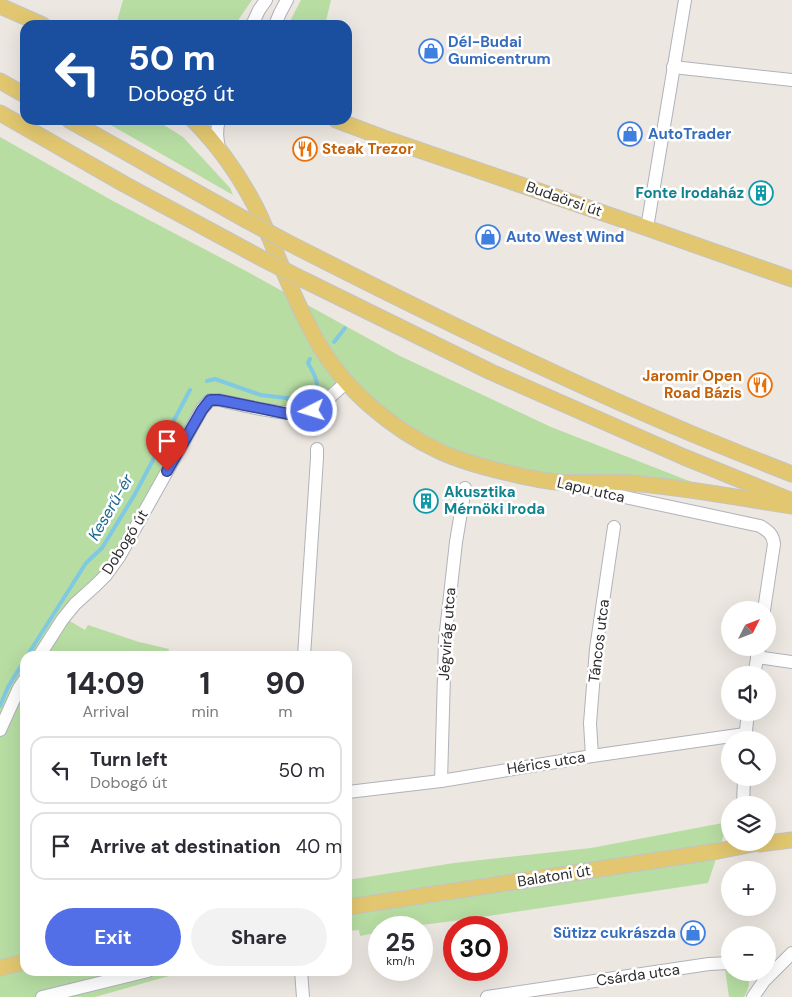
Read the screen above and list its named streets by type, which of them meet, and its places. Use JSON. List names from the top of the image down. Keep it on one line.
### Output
{"streets":{"main road":["Budaörsi út","Lapu utca","Balatoni út"],"street":["Dobogó út","Jégvirág utca","Táncos utca","Hérics utca","Csárda utca"]},"crossings":[["Lapu utca","Dobogó út"],["Jégvirág utca","Hérics utca"],["Táncos utca","Hérics utca"]],"water":["Keserű-ér"],"places":{"shop":["Dél-Budai Gumicentrum","AutoTrader","Auto West Wind","Sütizz cukrászda"],"restaurant":["Steak Trezor","Jaromir Open Road Bázis"],"building":["Fonte Irodaház","Akusztika Mérnöki Iroda"]},"north":"top right","page":{"turn":["50 m","Dobogó út"],"map_buttons":["+","−"],"eta":["14:09","Arrival","1","min","90","m"],"list":[{"name":"Turn left","note":"Dobogó út","value":"50 m"},{"name":"Arrive at destination","value":"40 m"}],"buttons":["Exit","Share"],"speed":"25 km/h","limit":"30"}}
